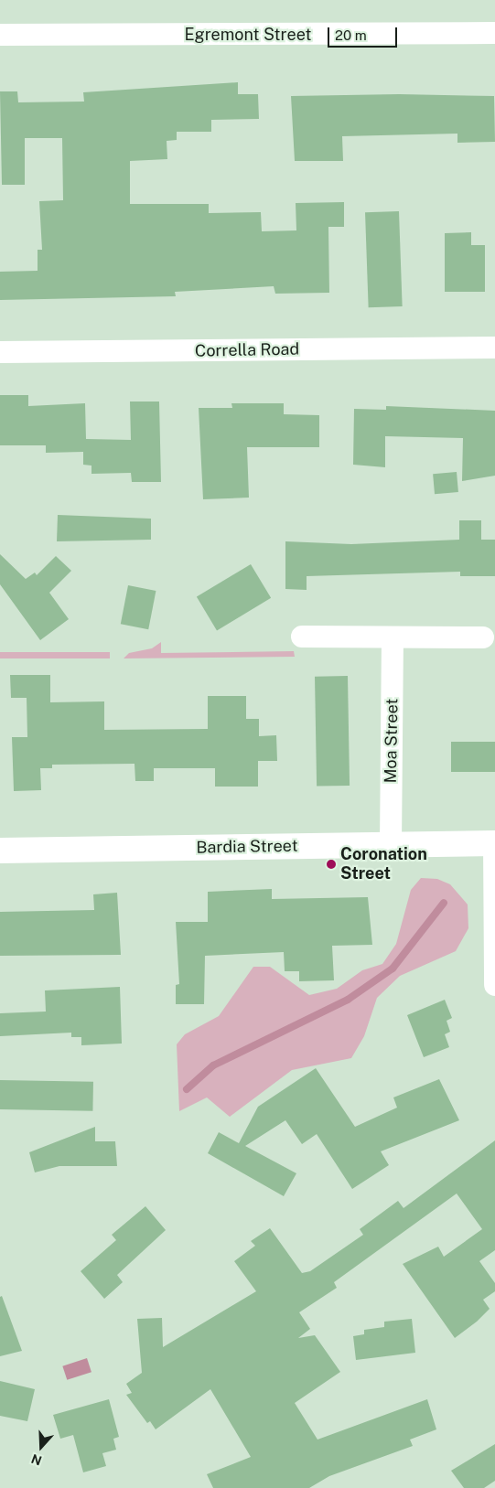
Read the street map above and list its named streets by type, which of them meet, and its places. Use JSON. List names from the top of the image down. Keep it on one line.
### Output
{"streets":{"street":["Egremont Street","Corrella Road","Moa Street","Bardia Street"]},"crossings":[["Moa Street","Bardia Street"]],"places":["Coronation Street"],"scale_bar":"20 m","north":"bottom"}
